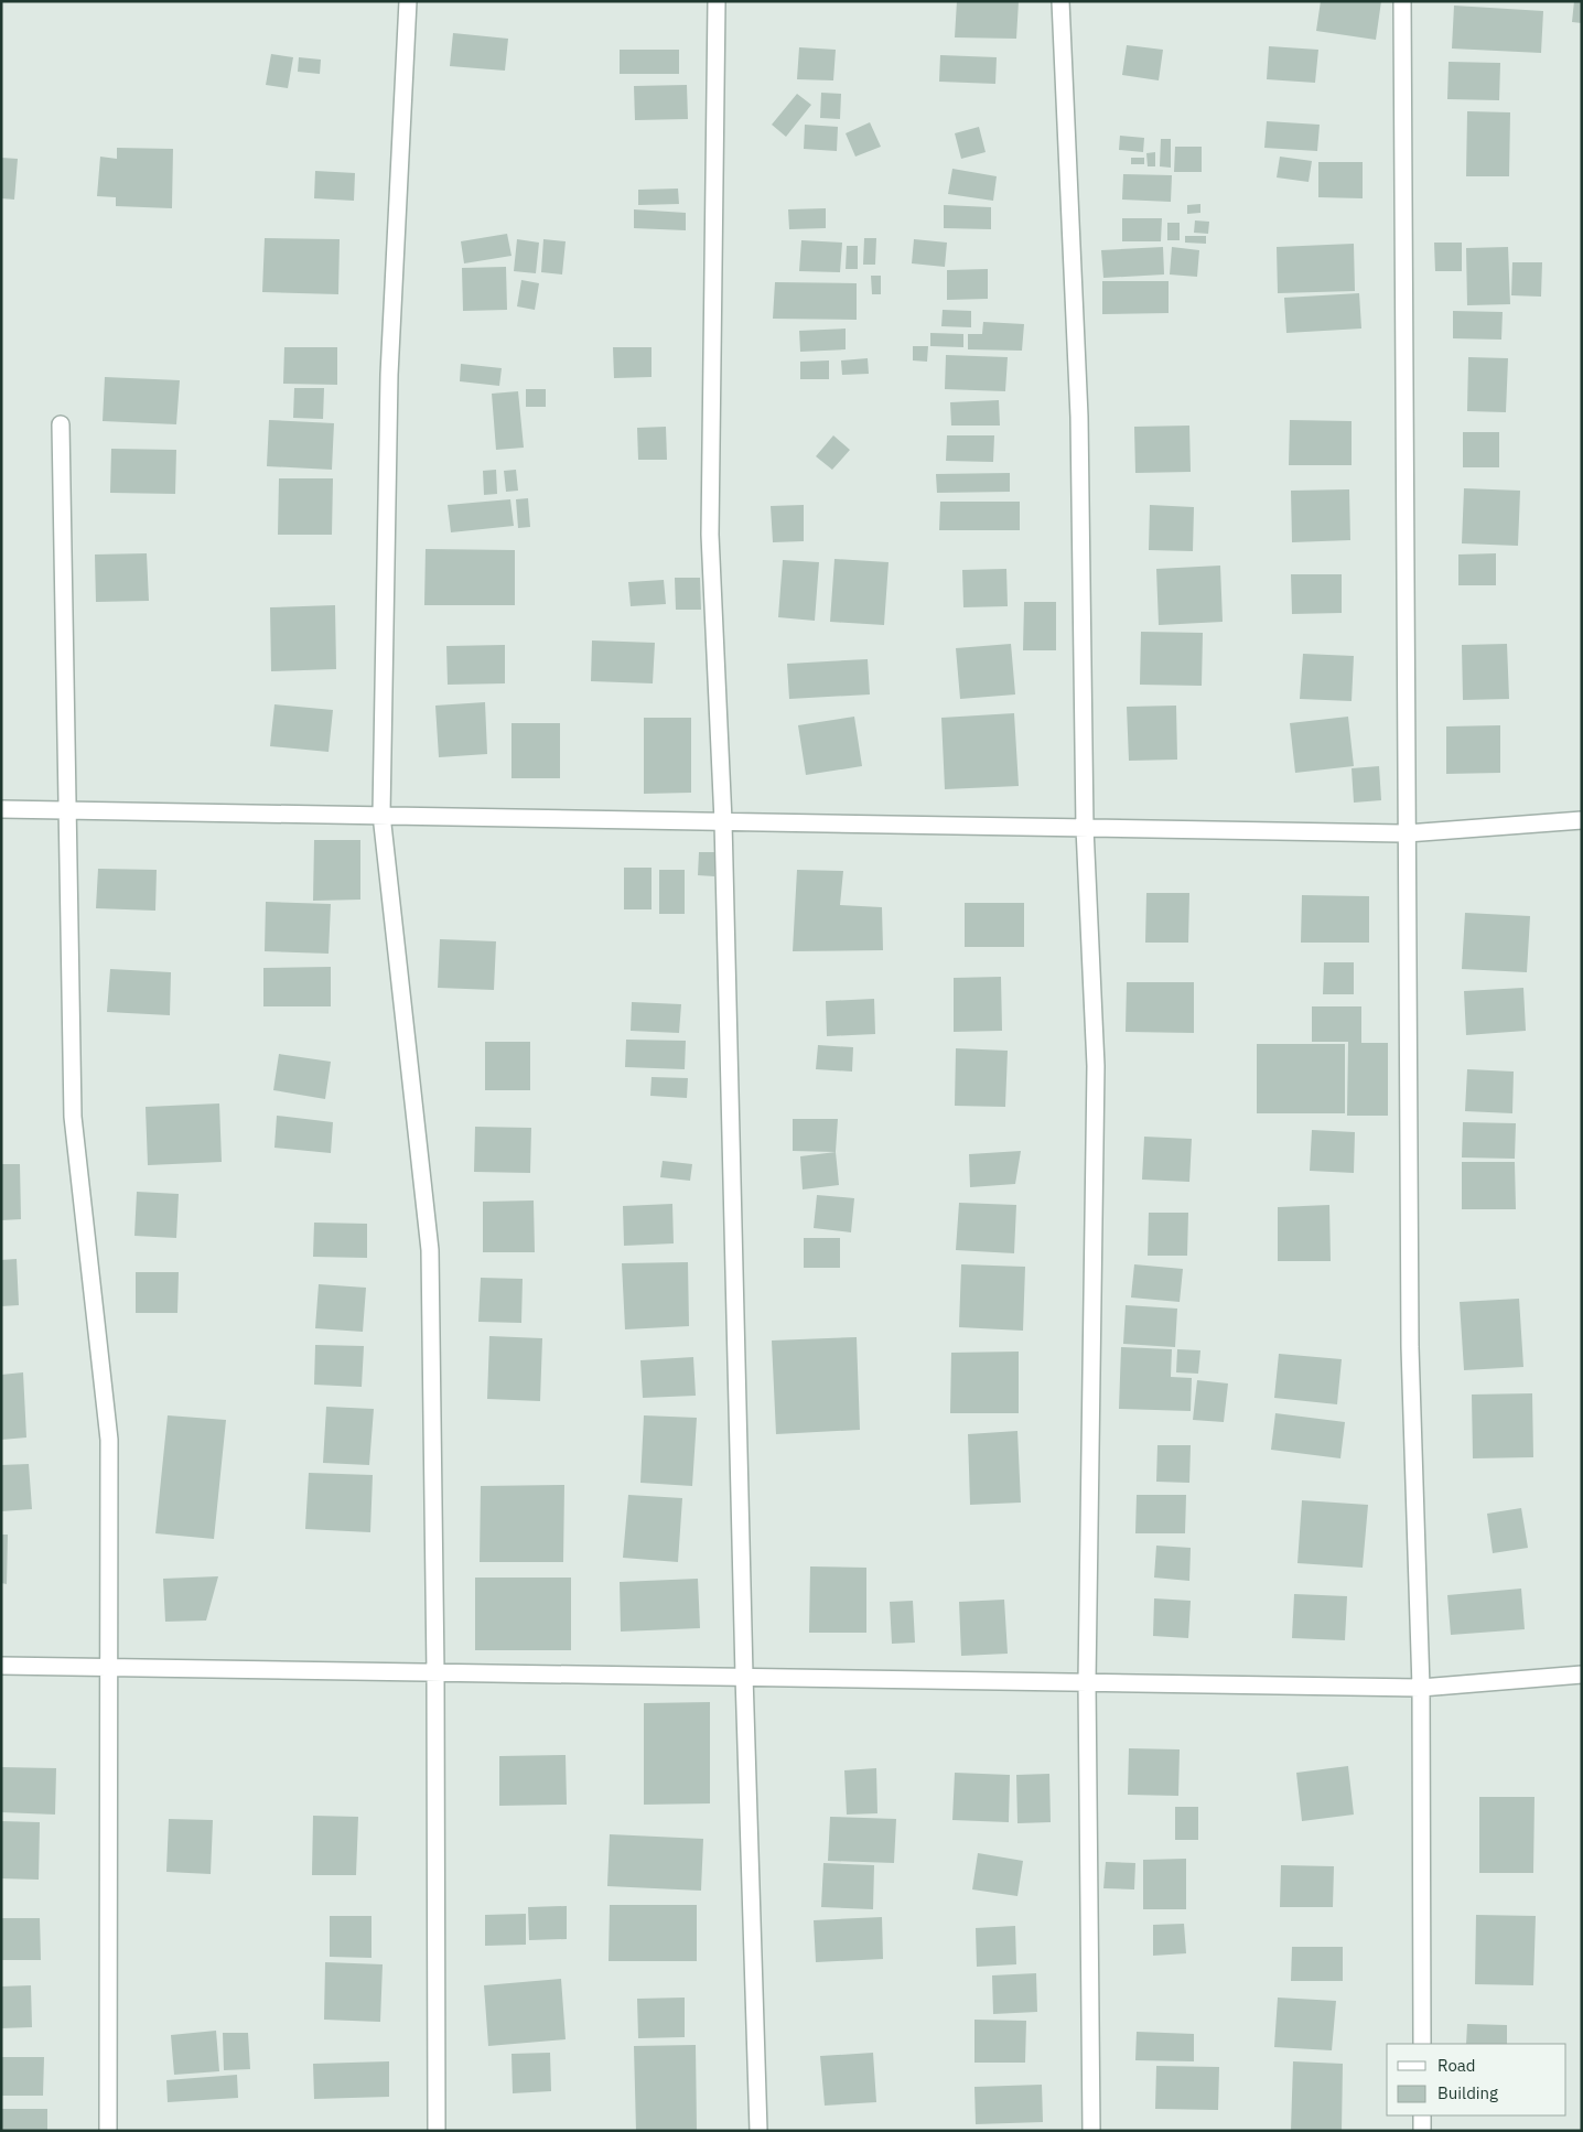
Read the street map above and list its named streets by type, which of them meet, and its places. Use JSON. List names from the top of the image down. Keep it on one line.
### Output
{"legend":["Road","Building"]}
